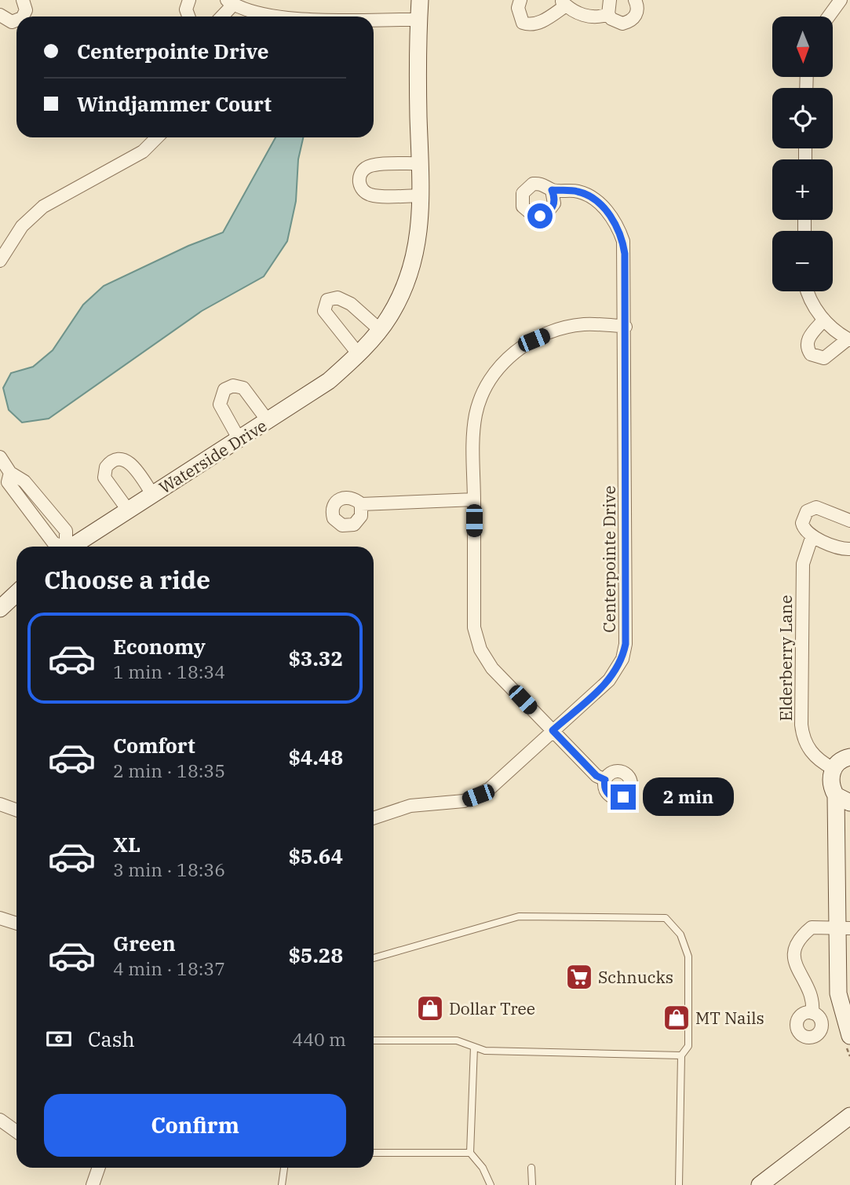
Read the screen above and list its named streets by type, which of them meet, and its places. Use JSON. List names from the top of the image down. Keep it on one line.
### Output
{"streets":{"street":["Waterside Drive","Centerpointe Drive","Elderberry Lane"]},"places":{"supermarket":["Schnucks"],"shop":["Dollar Tree","MT Nails"]},"north":"bottom","page":{"map_buttons":["+","−"],"banner":["Centerpointe Drive","Windjammer Court"],"heading":"Choose a ride","list":[{"name":"Economy","note":"1 min · 18:34","value":"$3.32"},{"name":"Comfort","note":"2 min · 18:35","value":"$4.48"},{"name":"XL","note":"3 min · 18:36","value":"$5.64"},{"name":"Green","note":"4 min · 18:37","value":"$5.28"}],"bubble":"2 min","pay":["Cash","440 m"],"buttons":"Confirm"}}
